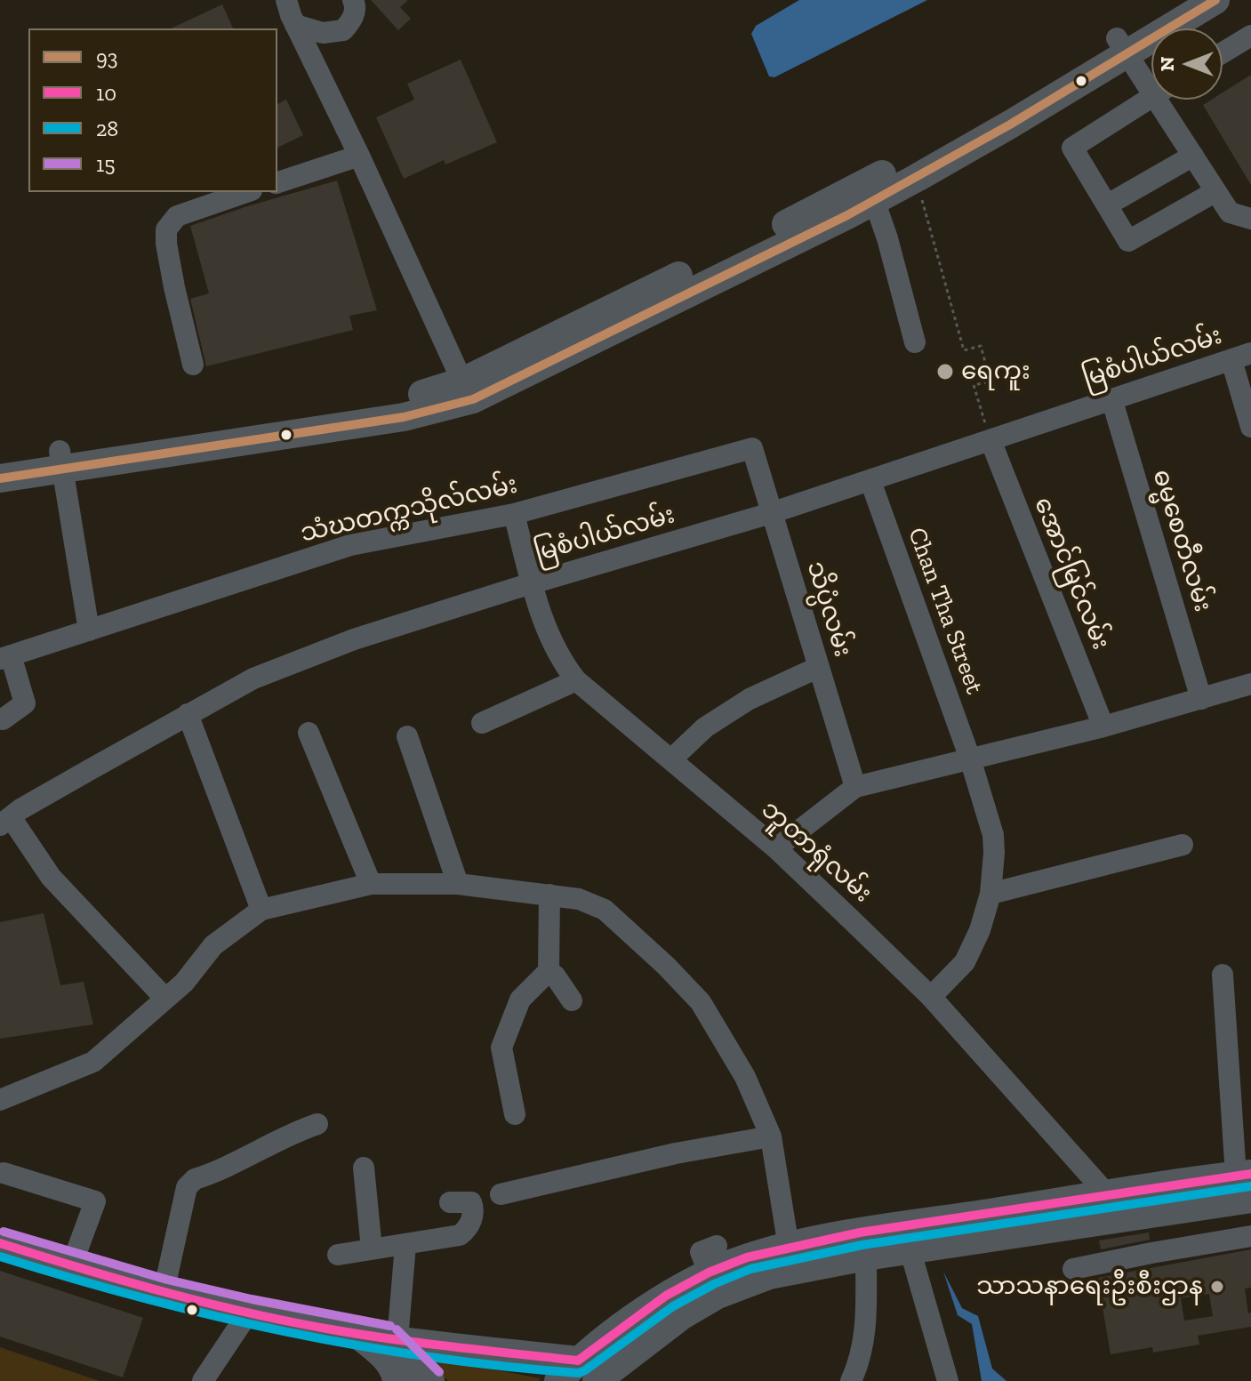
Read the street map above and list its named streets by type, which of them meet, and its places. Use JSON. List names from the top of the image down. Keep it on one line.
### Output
{"streets":{"street":["မြစံပါယ်လမ်း","သံဃတက္ကသိုလ်လမ်း","ဓမ္မစေတီလမ်း","အောင်မြင်လမ်း","သိပ္ပံလမ်း","Chan Tha Street","ဘူတာရုံလမ်း"]},"crossings":[["မြစံပါယ်လမ်း","ဓမ္မစေတီလမ်း"],["မြစံပါယ်လမ်း","အောင်မြင်လမ်း"],["မြစံပါယ်လမ်း","သိပ္ပံလမ်း"],["မြစံပါယ်လမ်း","Chan Tha Street"],["မြစံပါယ်လမ်း","ဘူတာရုံလမ်း"],["သံဃတက္ကသိုလ်လမ်း","သိပ္ပံလမ်း"],["သံဃတက္ကသိုလ်လမ်း","ဘူတာရုံလမ်း"],["Chan Tha Street","ဘူတာရုံလမ်း"]],"places":["ရေကူး","သာသနာရေးဦးစီးဌာန"],"lines":["transit line 93","transit line 10","transit line 28","transit line 15"],"legend":["93","10","28","15"],"north":"left"}
